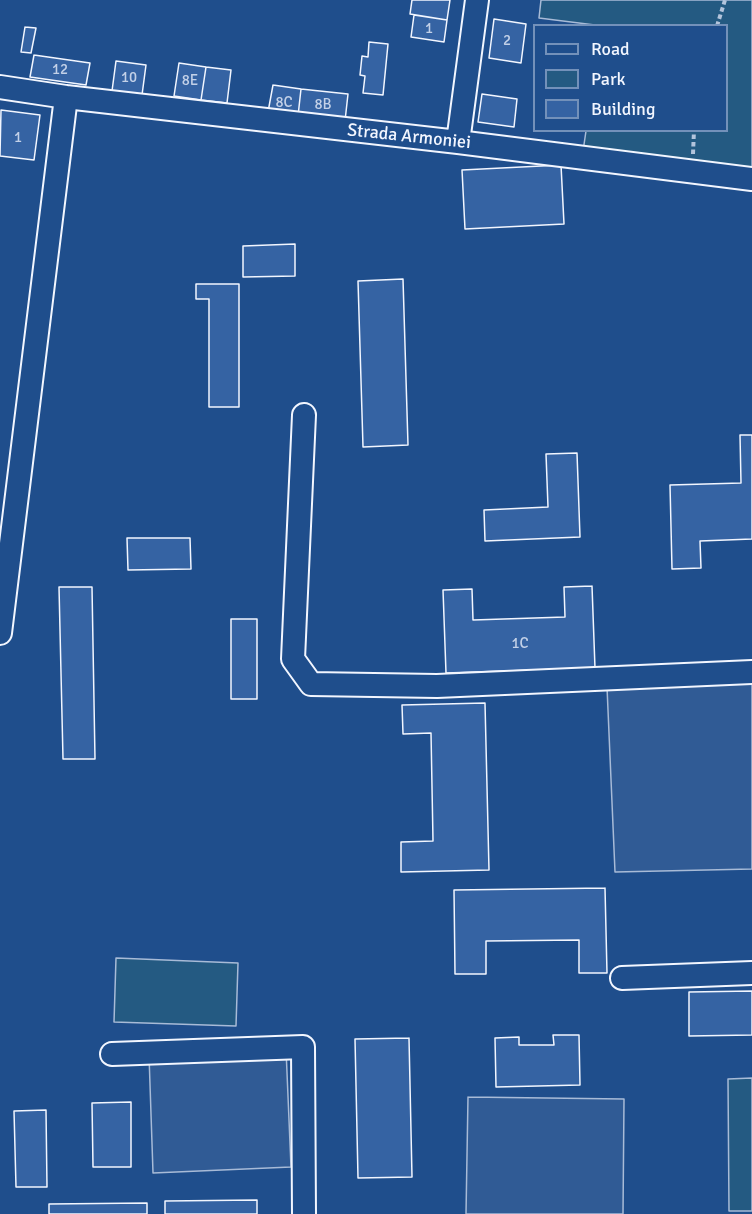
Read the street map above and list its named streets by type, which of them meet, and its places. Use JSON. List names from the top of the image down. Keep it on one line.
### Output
{"streets":{"street":["Strada Armoniei"]},"house_numbers":["1","2","12","10","8E","8C","8B","1","1C"],"legend":["Road","Park","Building"]}
